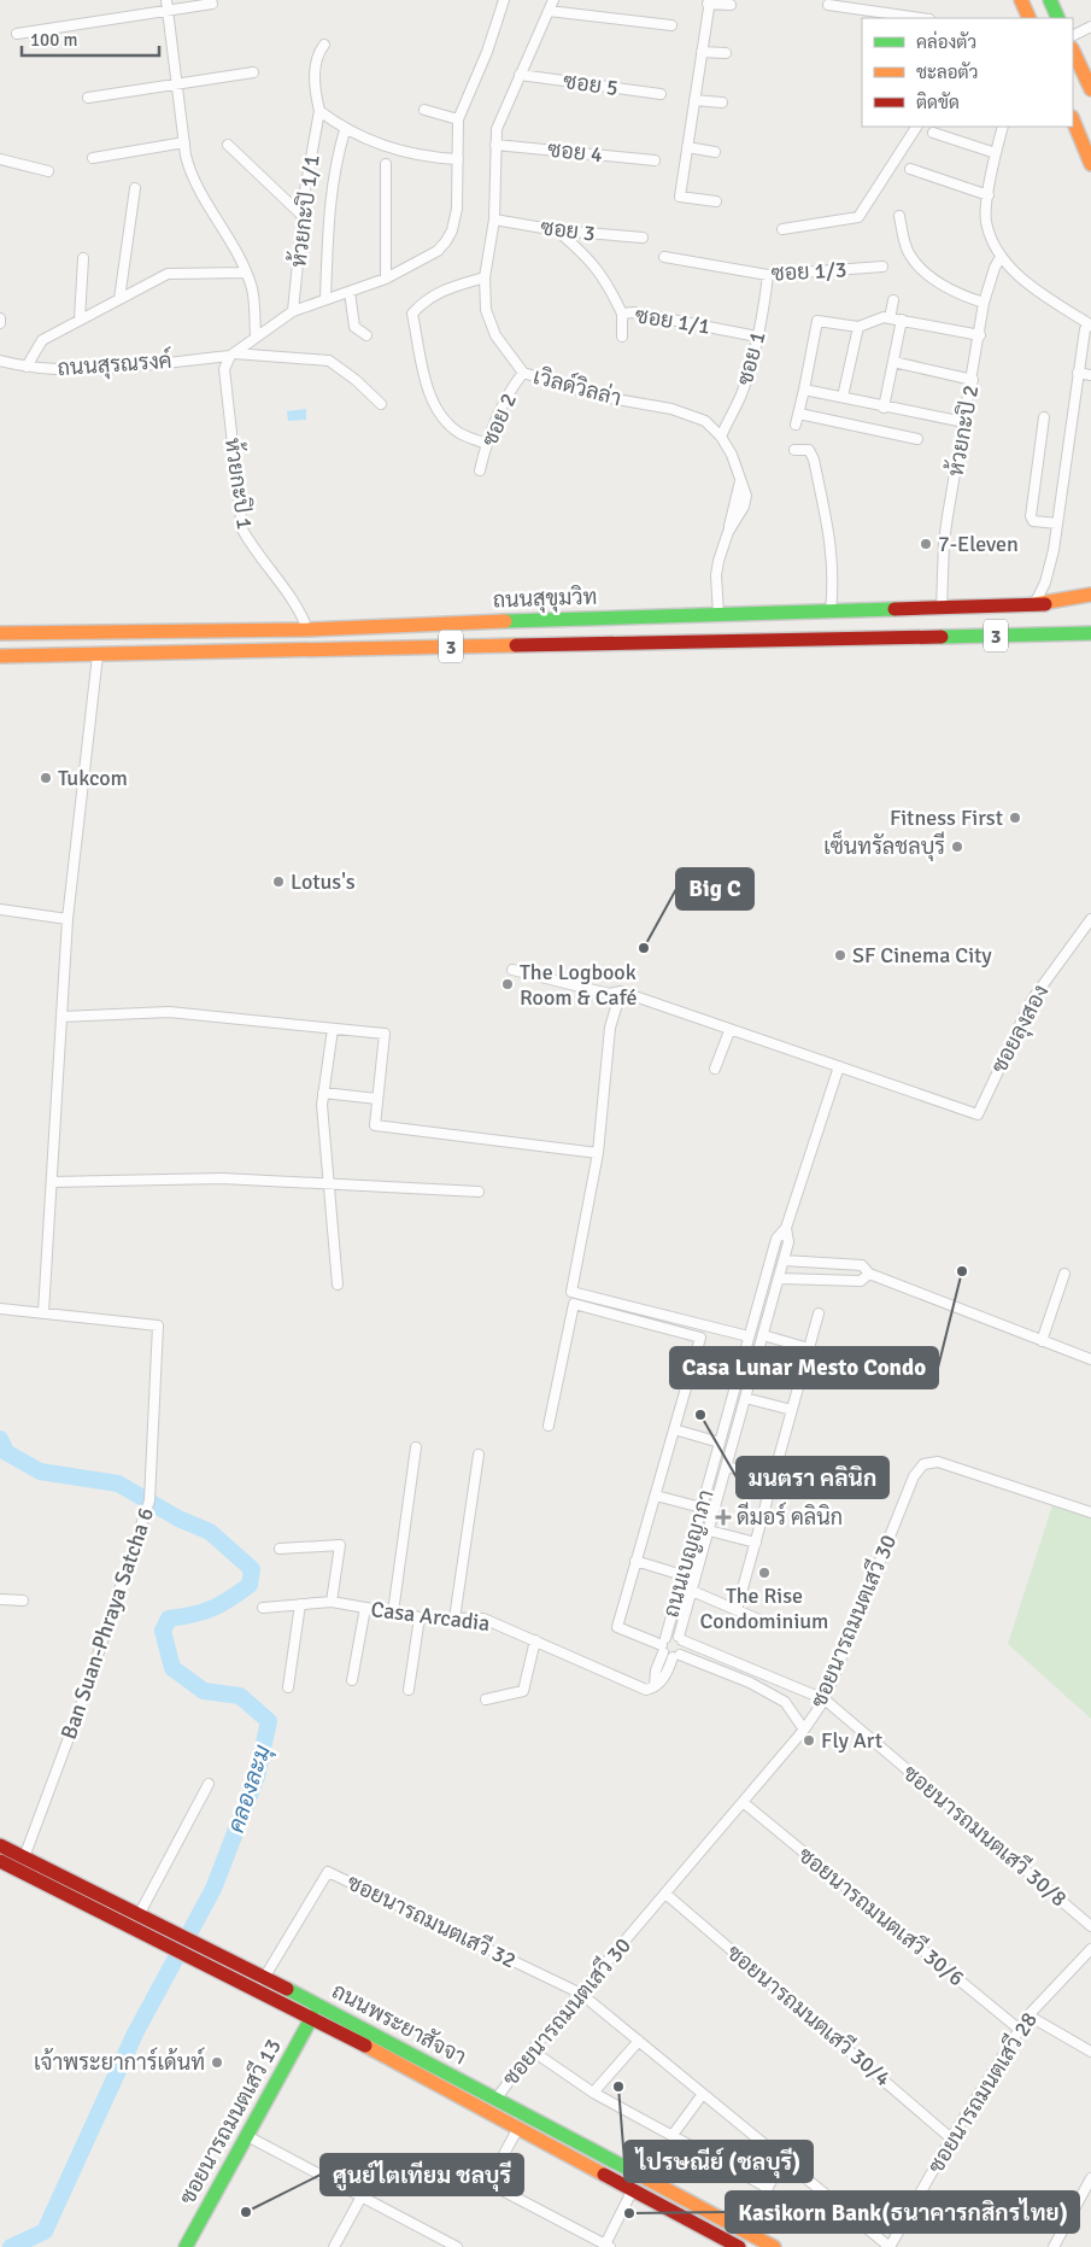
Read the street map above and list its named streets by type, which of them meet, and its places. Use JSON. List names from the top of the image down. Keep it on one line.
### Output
{"streets":{"main road":["ถนนสุขุมวิท","3","ถนนพระยาสัจจา","ซอยนารถมนตเสวี 13"],"street":["ซอย 5","ซอย 4","ห้วยกะปิ 1/1","ซอย 3","ซอย 1/3","ซอย 1/1","ซอย 1","ถนนสุรณรงค์","เวิลด์วิลล่า","ซอย 2","ห้วยกะปิ 2","ห้วยกะปิ 1","ซอยลุงสอง","ถนนเบญญาภา","Casa Arcadia","ซอยนารถมนตเสวี 30","Ban Suan-Phraya Satcha 6","ซอยนารถมนตเสวี 30/8","ซอยนารถมนตเสวี 30/6","ซอยนารถมนตเสวี 32","ซอยนารถมนตเสวี 30/4","ซอยนารถมนตเสวี 28"]},"crossings":[["ซอย 5","เวิลด์วิลล่า"],["ซอย 4","เวิลด์วิลล่า"],["ซอย 3","ซอย 1/1"],["ซอย 3","เวิลด์วิลล่า"],["ซอย 1/3","ซอย 1"],["ซอย 1/1","ซอย 1"],["ซอย 1","เวิลด์วิลล่า"],["ถนนสุรณรงค์","ห้วยกะปิ 1"],["เวิลด์วิลล่า","ซอย 2"],["เวิลด์วิลล่า","ถนนสุขุมวิท"],["ห้วยกะปิ 2","ถนนสุขุมวิท"],["ห้วยกะปิ 1","ถนนสุขุมวิท"],["ซอยลุงสอง","ถนนเบญญาภา"],["ถนนเบญญาภา","Casa Arcadia"],["ถนนเบญญาภา","ซอยนารถมนตเสวี 30/8"],["ซอยนารถมนตเสวี 30","ซอยนารถมนตเสวี 30/8"],["ซอยนารถมนตเสวี 30","ซอยนารถมนตเสวี 30/6"],["ซอยนารถมนตเสวี 30","ซอยนารถมนตเสวี 32"],["ซอยนารถมนตเสวี 30","ซอยนารถมนตเสวี 30/4"],["ซอยนารถมนตเสวี 30","ถนนพระยาสัจจา"],["Ban Suan-Phraya Satcha 6","ถนนพระยาสัจจา"],["ซอยนารถมนตเสวี 30/6","ซอยนารถมนตเสวี 28"],["ซอยนารถมนตเสวี 32","ถนนพระยาสัจจา"],["ซอยนารถมนตเสวี 30/4","ซอยนารถมนตเสวี 28"],["ถนนพระยาสัจจา","ซอยนารถมนตเสวี 13"]],"water":["คลองละมุ"],"places":{"other":["7-Eleven","Tukcom","Fitness First","เซ็นทรัลชลบุรี","Lotus's","Big C","SF Cinema City","The Logbook Room & Café","Casa Lunar Mesto Condo","มนตรา คลินิก","The Rise Condominium","Fly Art","เจ้าพระยาการ์เด้นท์","ไปรษณีย์ (ชลบุรี)","ศูนย์ไตเทียม ชลบุรี","Kasikorn Bank(ธนาคารกสิกรไทย)"],"health":["ดีมอร์ คลินิก"]},"legend":["คล่องตัว","ชะลอตัว","ติดขัด"],"scale_bar":"100 m"}
